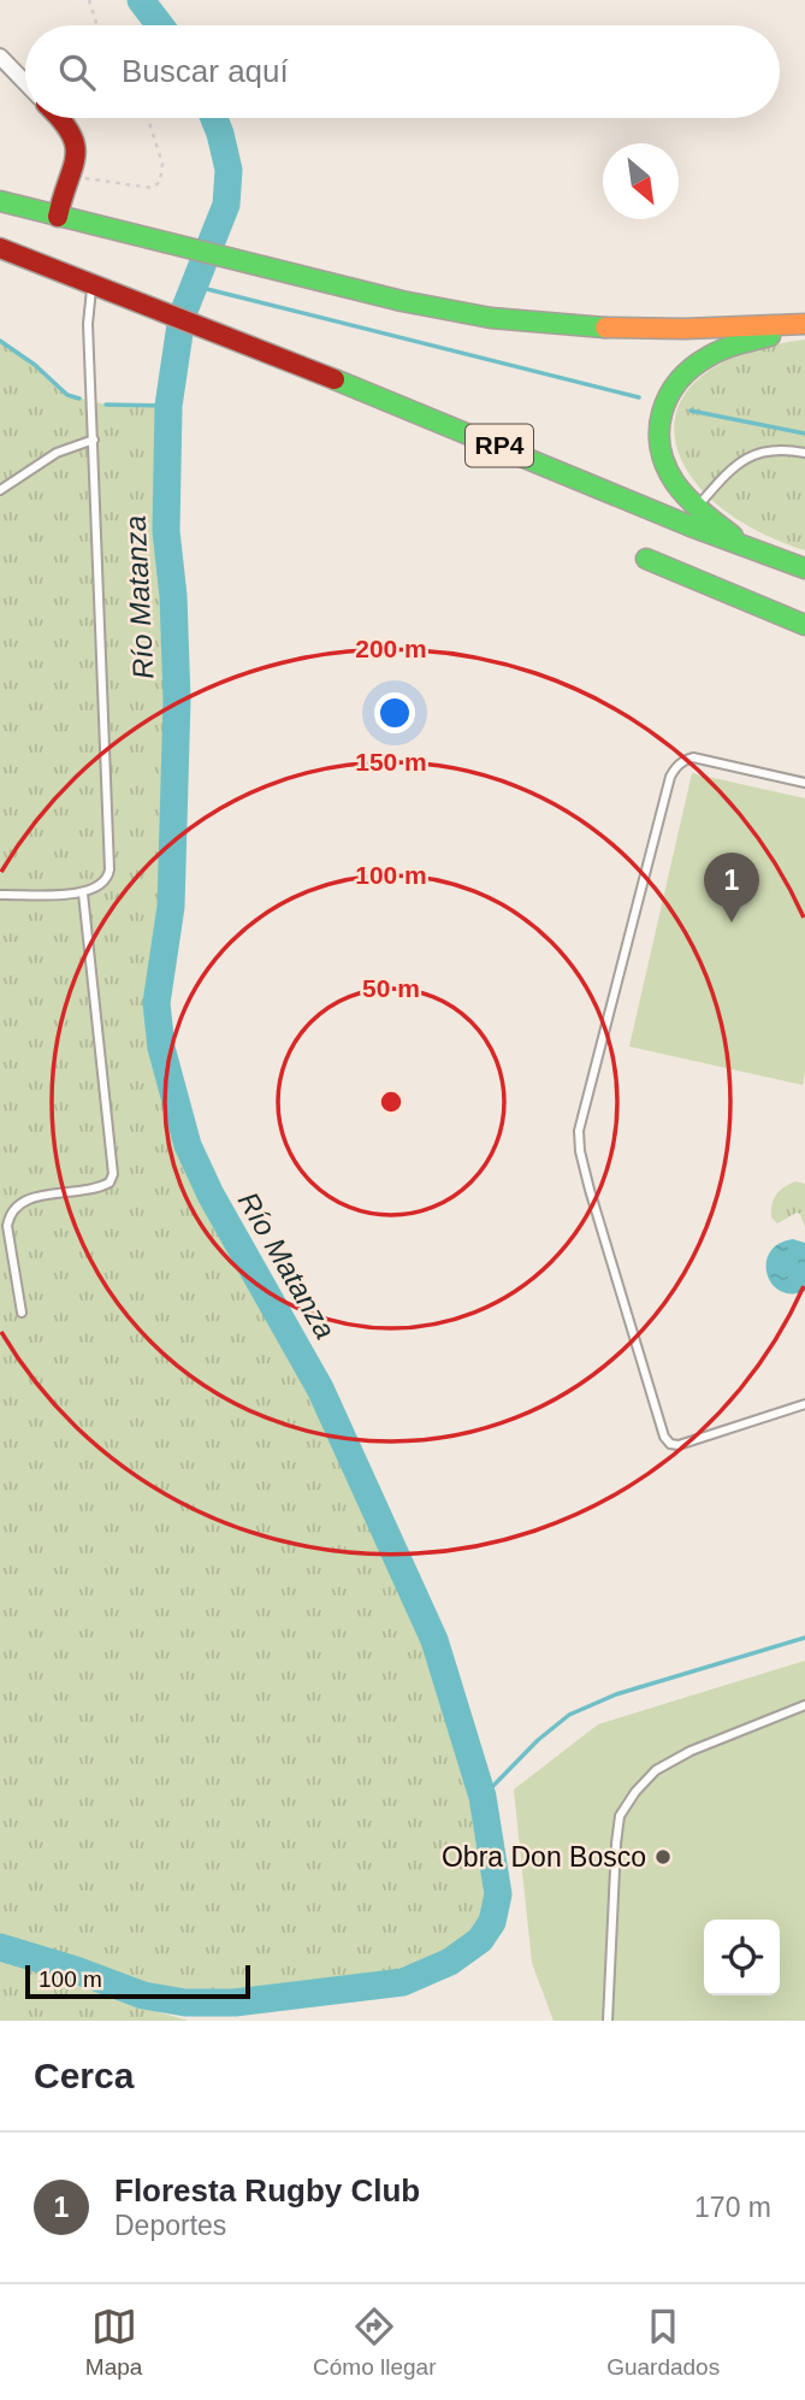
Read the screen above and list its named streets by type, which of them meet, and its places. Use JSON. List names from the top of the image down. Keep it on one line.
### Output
{"streets":{"main road":["RP4"]},"water":["Río Matanza"],"places":["Obra Don Bosco"],"scale_bar":"100 m","north":"bottom right","page":{"search":"Buscar aquí","pins":"1","scale":"100 m","heading":"Cerca","list":[{"mark":"1","name":"Floresta Rugby Club","note":"Deportes","value":"170 m"}],"nav":["Mapa","Cómo llegar","Guardados"]},"rings":["200 m","150 m","100 m","50 m"]}
